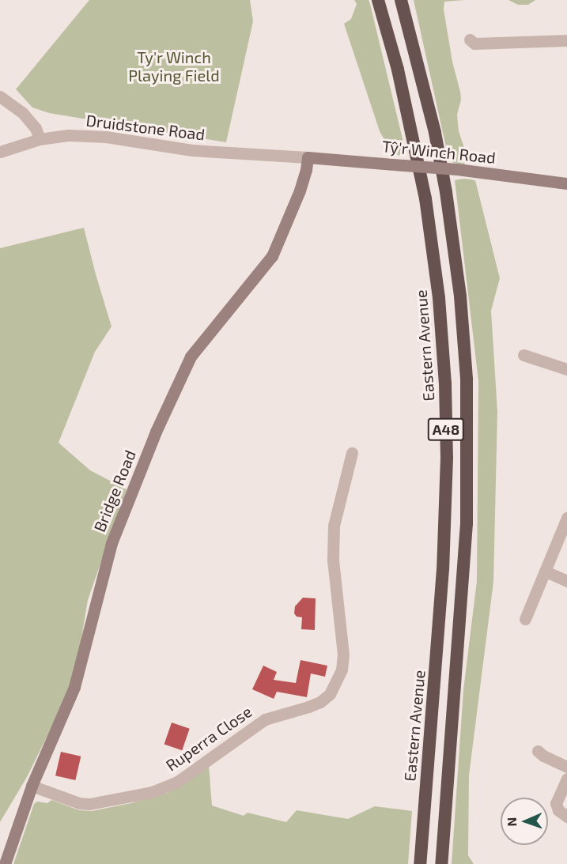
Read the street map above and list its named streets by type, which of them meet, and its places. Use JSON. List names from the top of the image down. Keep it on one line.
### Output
{"streets":{"highway":["Eastern Avenue","A48"],"main road":["Tŷ'r Winch Road","Bridge Road"],"street":["Druidstone Road","Ruperra Close"]},"crossings":[["Druidstone Road","Tŷ'r Winch Road"],["Druidstone Road","Bridge Road"],["Tŷ'r Winch Road","Bridge Road"],["Bridge Road","Ruperra Close"]],"parks":["Ty'r Winch Playing Field"],"north":"left"}
